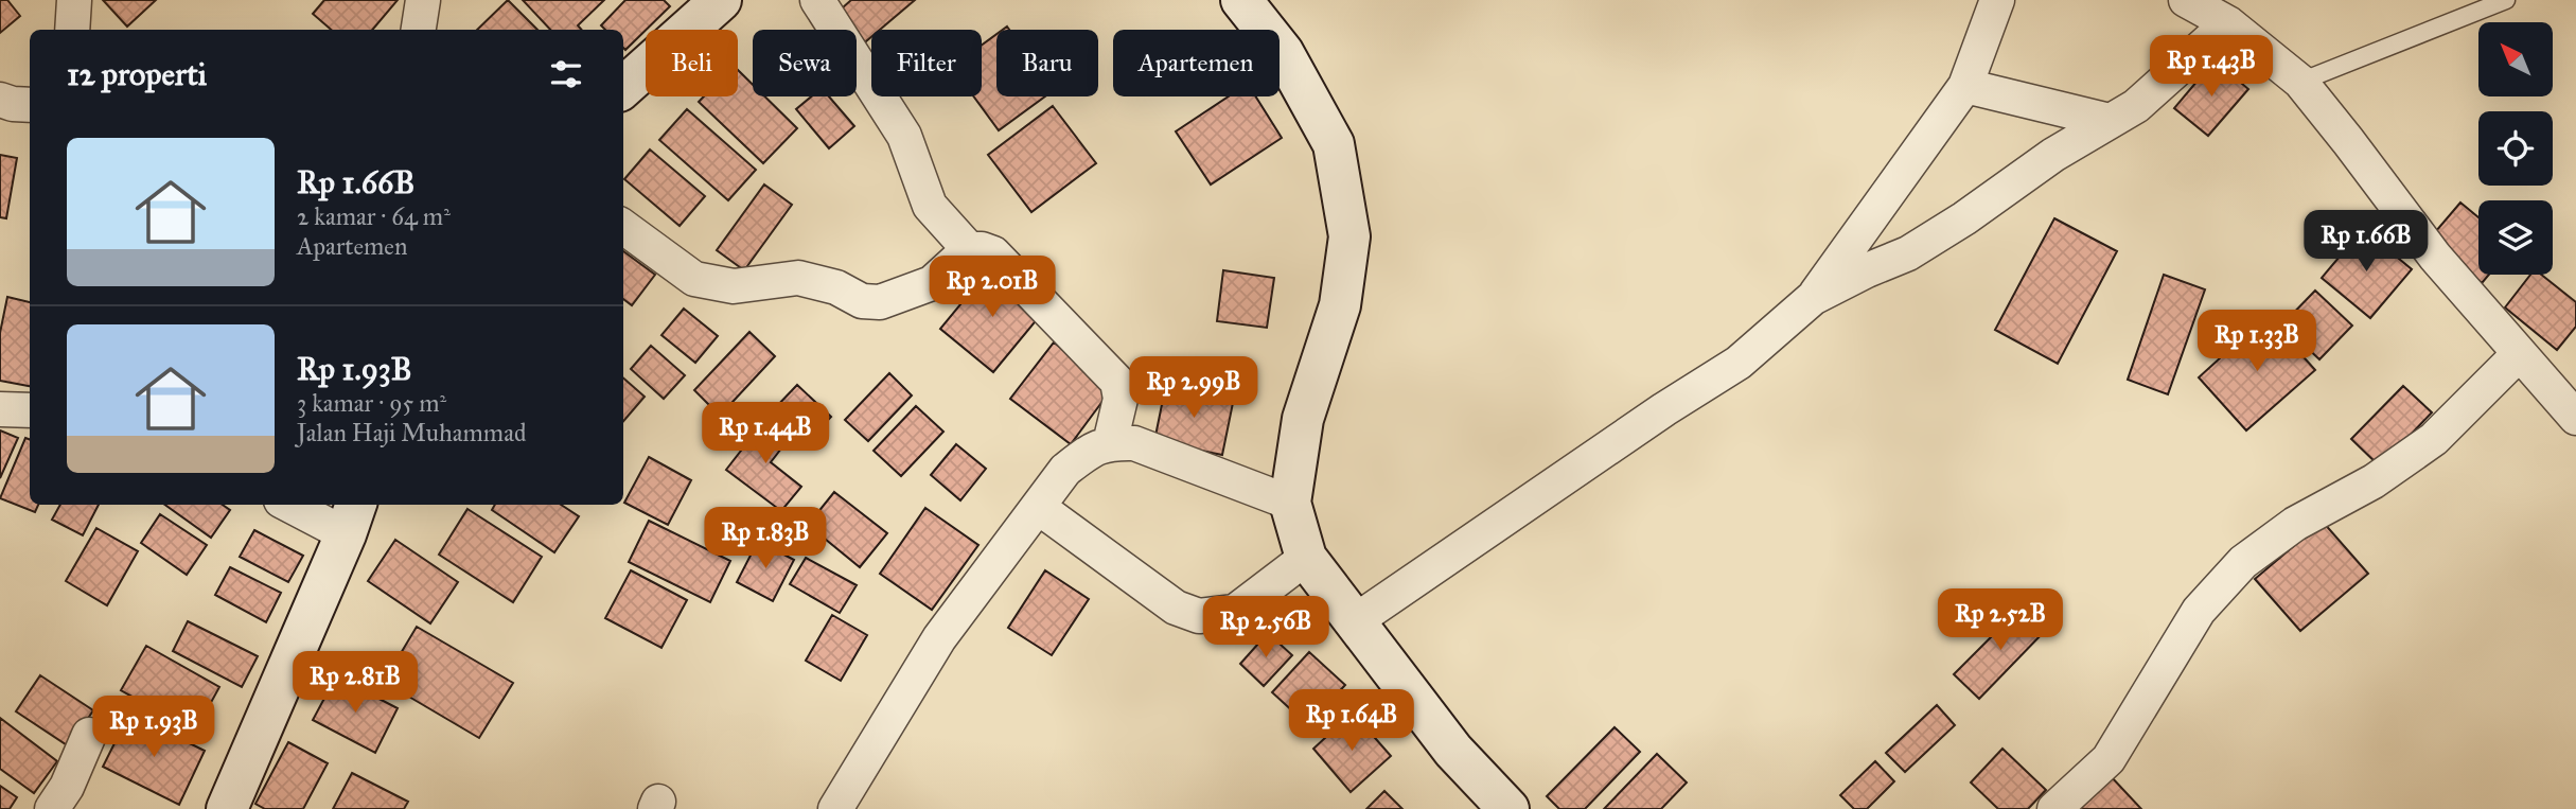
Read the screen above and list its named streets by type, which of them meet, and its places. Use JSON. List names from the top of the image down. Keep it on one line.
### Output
{"north":"top left","page":{"chip":["Beli","Sewa","Filter","Baru","Apartemen"],"heading":"12 properti","price":["Rp 1.43B","Rp 1.66B","Rp 2.01B","Rp 1.33B","Rp 2.99B","Rp 1.44B","Rp 1.83B","Rp 2.52B","Rp 2.56B","Rp 2.81B","Rp 1.64B","Rp 1.93B"],"list":[{"name":"Rp 1.66B","note":"2 kamar · 64 m² · Apartemen"},{"name":"Rp 1.93B","note":"3 kamar · 95 m² · Jalan Haji Muhammad"}]}}
